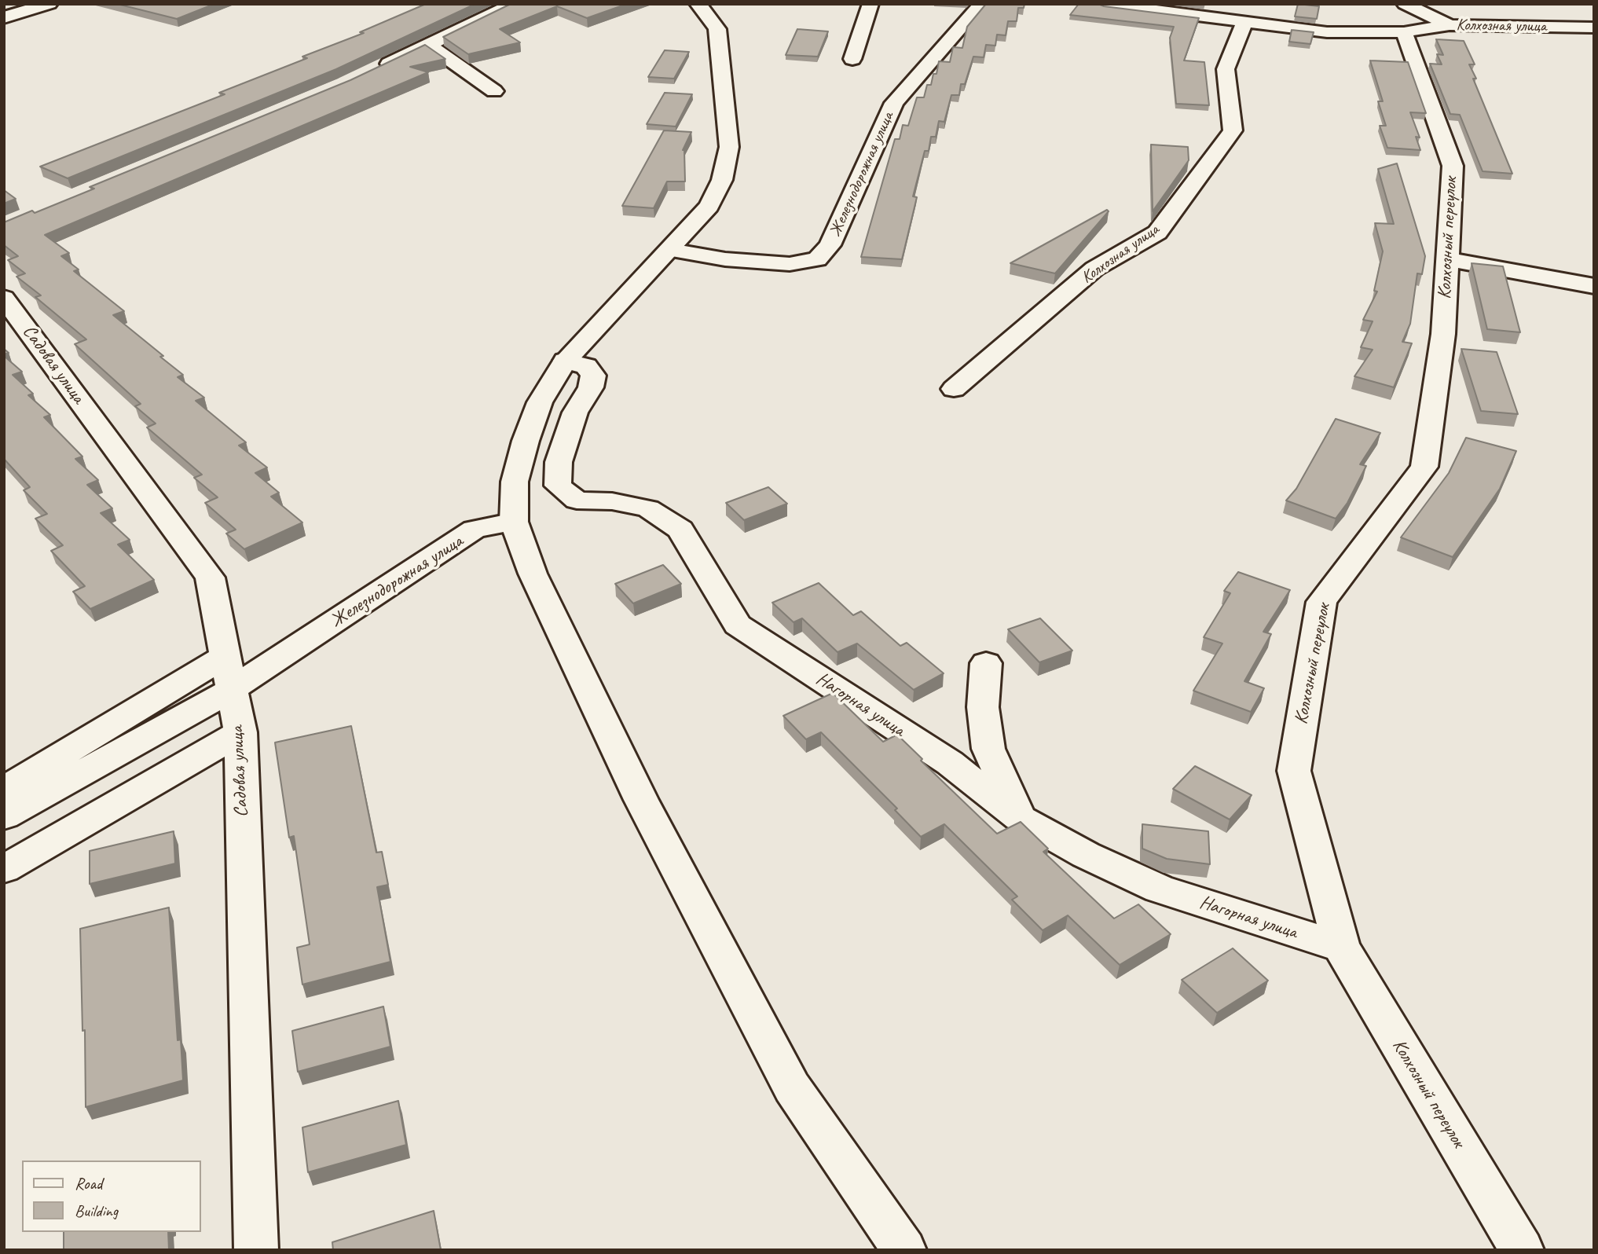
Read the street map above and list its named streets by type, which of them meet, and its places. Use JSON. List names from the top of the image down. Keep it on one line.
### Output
{"streets":{"street":["Колхозная улица","Железнодорожная улица","Колхозный переулок","Садовая улица","Нагорная улица"]},"crossings":[["Колхозная улица","Колхозный переулок"],["Железнодорожная улица","Садовая улица"],["Колхозный переулок","Нагорная улица"]],"legend":["Road","Building"]}
